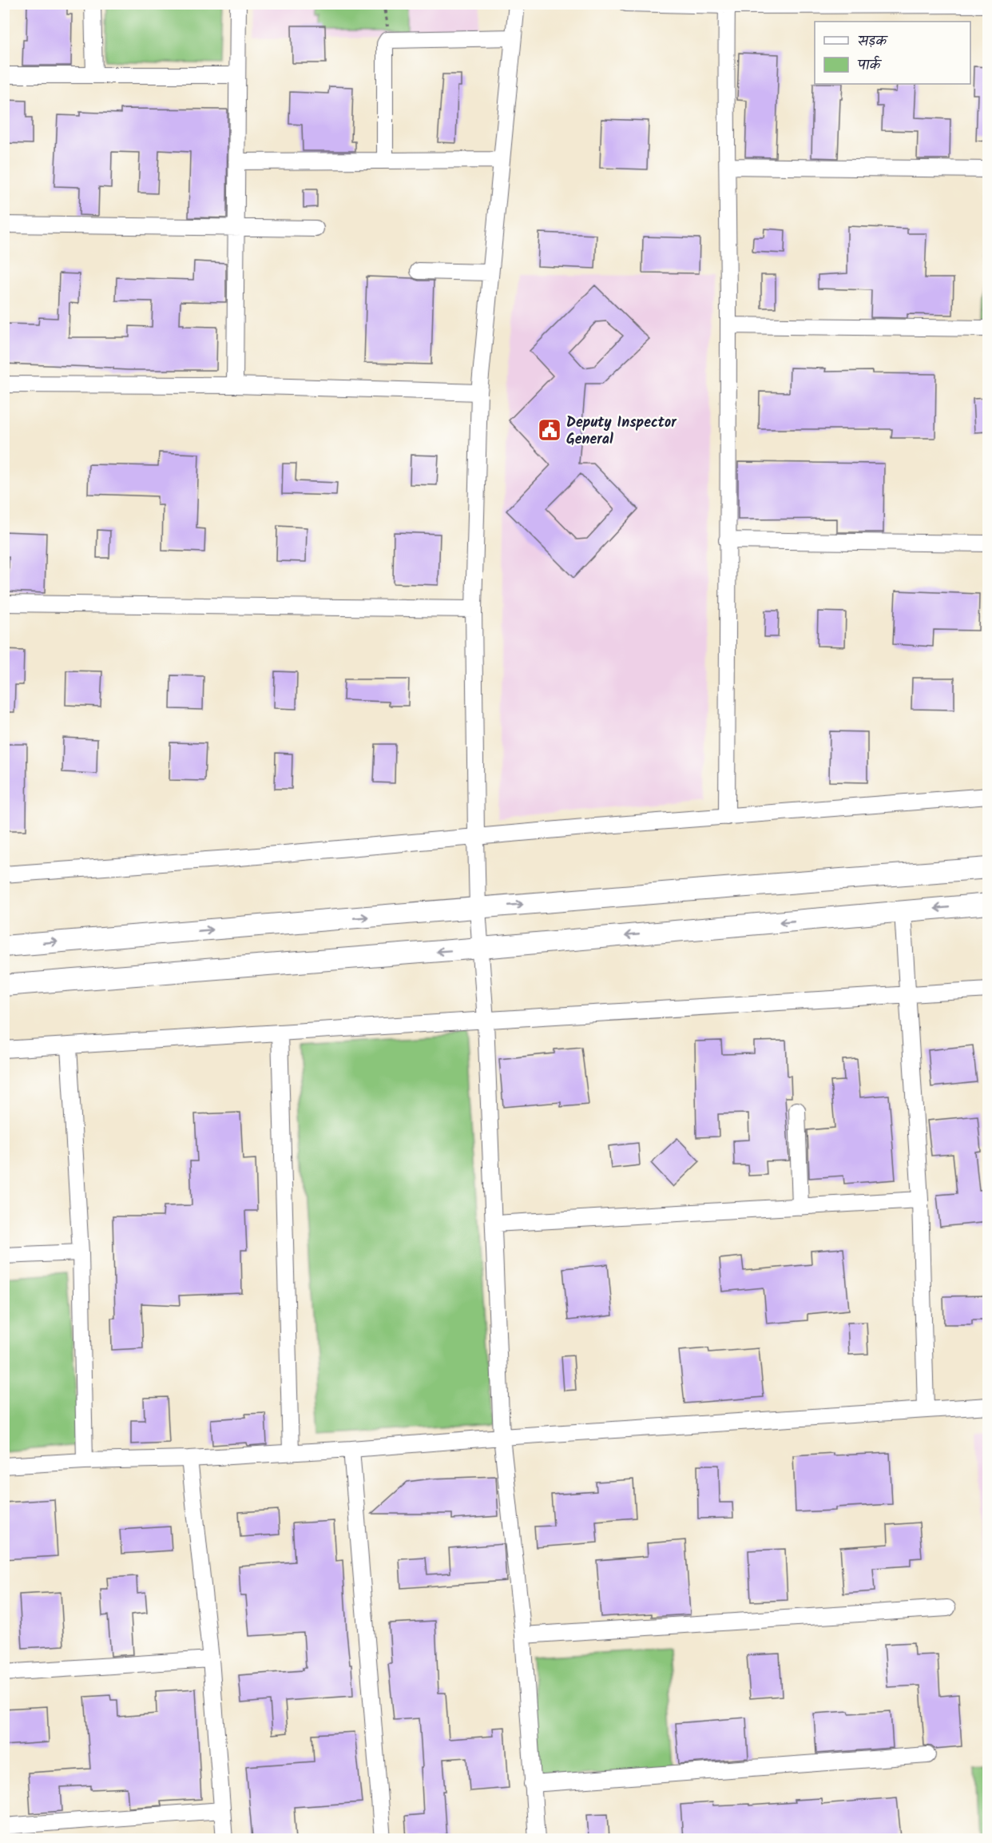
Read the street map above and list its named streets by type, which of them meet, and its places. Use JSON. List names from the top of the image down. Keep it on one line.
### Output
{"places":{"public building":["Deputy Inspector General"]},"legend":["सड़क","पार्क"]}
